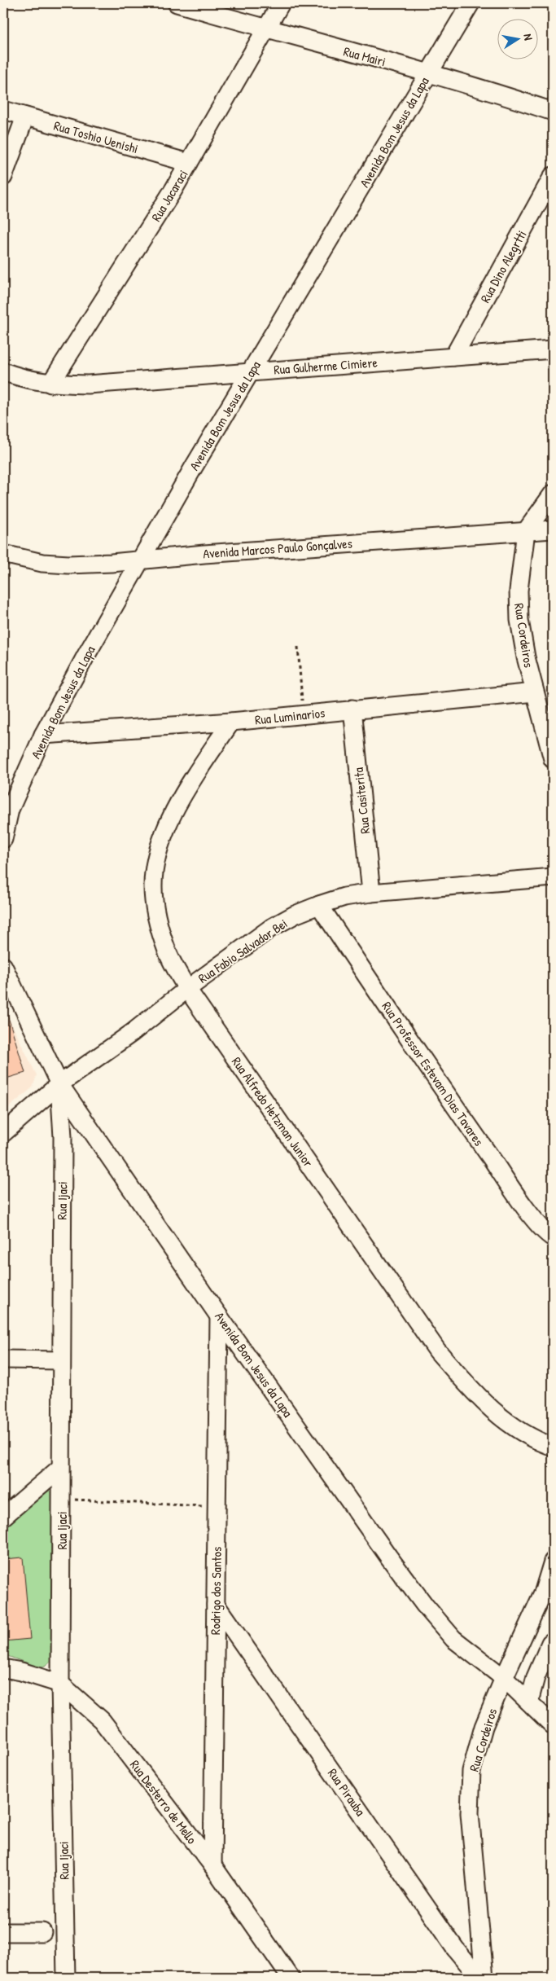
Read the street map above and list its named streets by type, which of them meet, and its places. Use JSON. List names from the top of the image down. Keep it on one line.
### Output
{"streets":{"street":["Rua Mairi","Avenida Bom Jesus da Lapa","Rua Toshio Uenishi","Rua Jacaraci","Rua Dino Alegrtti","Rua Gulherme Cimiere","Avenida Marcos Paulo Gonçalves","Rua Cordeiros","Rua Luminarios","Rua Casiterita","Rua Fabio Salvador Bei","Rua Professor Estevam Dias Tavares","Rua Alfredo Hetzman Junior","Rua Ijaci","Rodrigo dos Santos","Rua Pirauba","Rua Desterro de Mello"]},"crossings":[["Rua Mairi","Avenida Bom Jesus da Lapa"],["Rua Mairi","Rua Jacaraci"],["Avenida Bom Jesus da Lapa","Rua Gulherme Cimiere"],["Avenida Bom Jesus da Lapa","Avenida Marcos Paulo Gonçalves"],["Avenida Bom Jesus da Lapa","Rua Cordeiros"],["Avenida Bom Jesus da Lapa","Rua Luminarios"],["Avenida Bom Jesus da Lapa","Rua Fabio Salvador Bei"],["Avenida Bom Jesus da Lapa","Rua Ijaci"],["Avenida Bom Jesus da Lapa","Rodrigo dos Santos"],["Rua Toshio Uenishi","Rua Jacaraci"],["Rua Jacaraci","Rua Gulherme Cimiere"],["Rua Dino Alegrtti","Rua Gulherme Cimiere"],["Avenida Marcos Paulo Gonçalves","Rua Cordeiros"],["Rua Cordeiros","Rua Luminarios"],["Rua Luminarios","Rua Casiterita"],["Rua Luminarios","Rua Alfredo Hetzman Junior"],["Rua Casiterita","Rua Fabio Salvador Bei"],["Rua Fabio Salvador Bei","Rua Professor Estevam Dias Tavares"],["Rua Fabio Salvador Bei","Rua Alfredo Hetzman Junior"],["Rua Fabio Salvador Bei","Rua Ijaci"],["Rua Ijaci","Rua Desterro de Mello"],["Rodrigo dos Santos","Rua Pirauba"],["Rodrigo dos Santos","Rua Desterro de Mello"]],"north":"right"}
